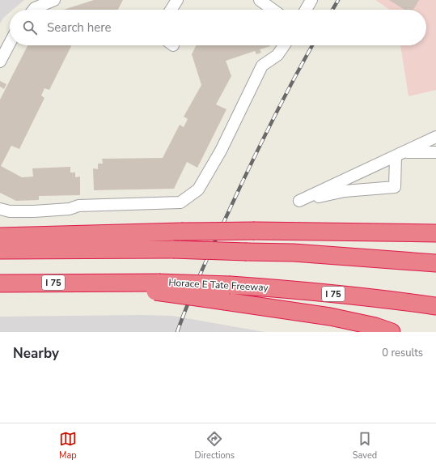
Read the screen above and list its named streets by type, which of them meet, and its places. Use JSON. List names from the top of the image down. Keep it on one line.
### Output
{"streets":{"highway":["I 75","Horace E Tate Freeway"]},"page":{"search":"Search here","heading":["Nearby","0 results"],"nav":["Map","Directions","Saved"]}}
